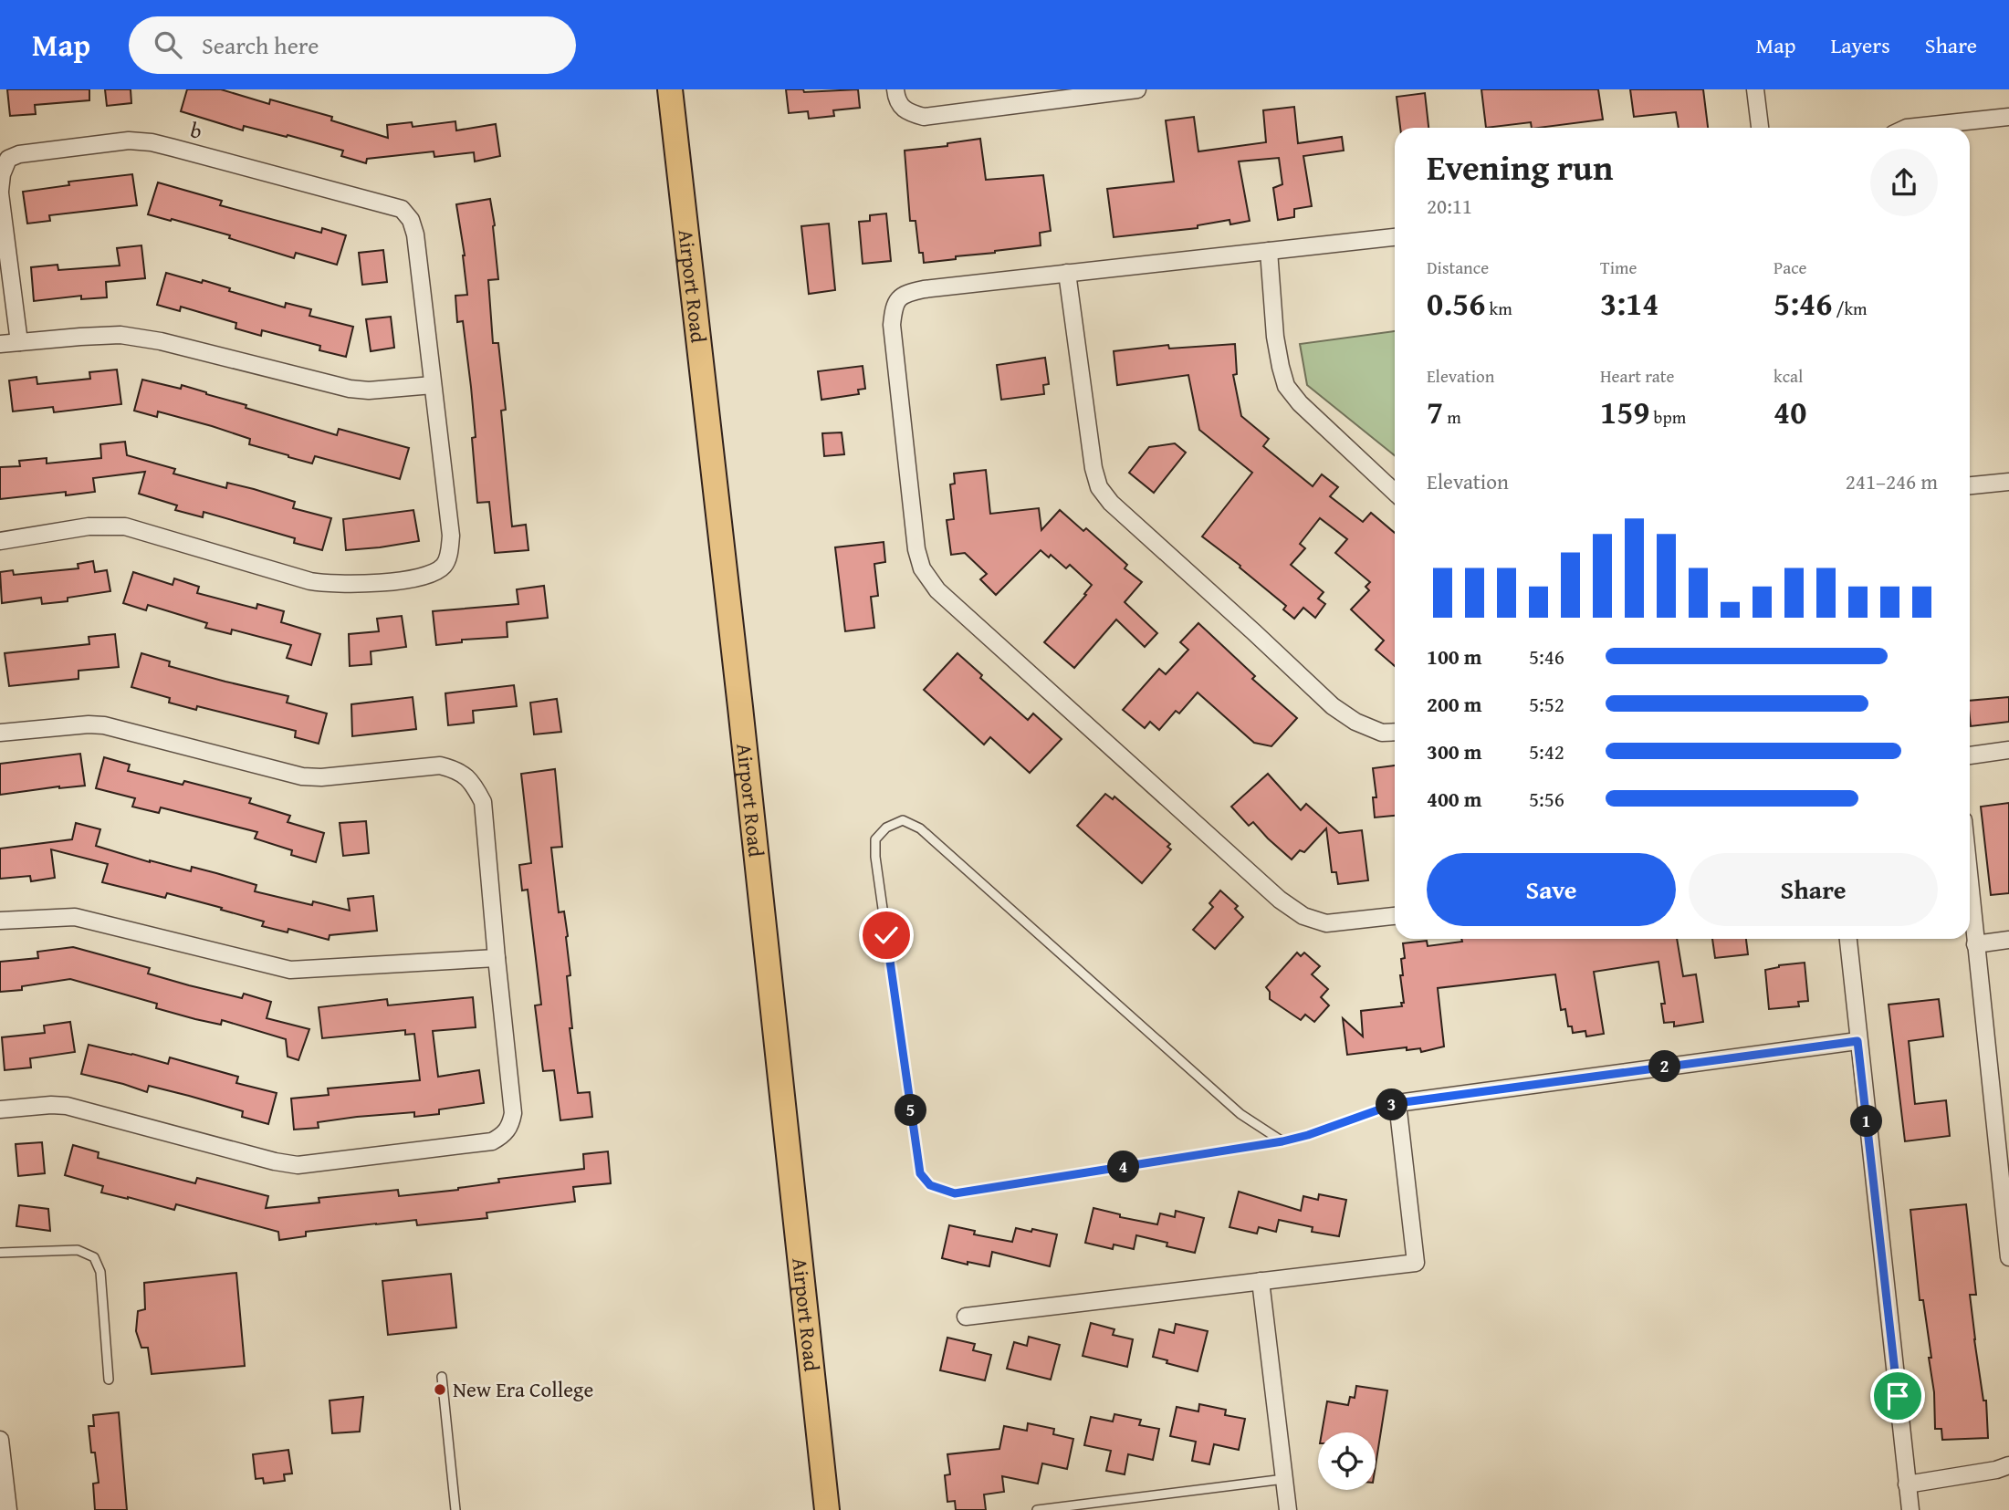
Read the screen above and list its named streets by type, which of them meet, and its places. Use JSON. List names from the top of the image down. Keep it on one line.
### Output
{"streets":{"main road":["Airport Road"],"street":["b"]},"places":["New Era College"],"page":{"header":"Map","search":"Search here","nav":["Map","Layers","Share"],"heading":["Evening run","20:11"],"stats":[["Distance","0.56 km"],["Time","3:14"],["Pace","5:46 /km"],["Elevation","7 m"],["Heart rate","159 bpm"],["kcal","40"]],"chart":["Elevation","241–246 m"],"list":[{"name":"100 m","note":"5:46"},{"name":"200 m","note":"5:52"},{"name":"300 m","note":"5:42"},{"name":"400 m","note":"5:56"}],"buttons":["Save","Share"],"pins":["2","3","5","1","4"]}}
